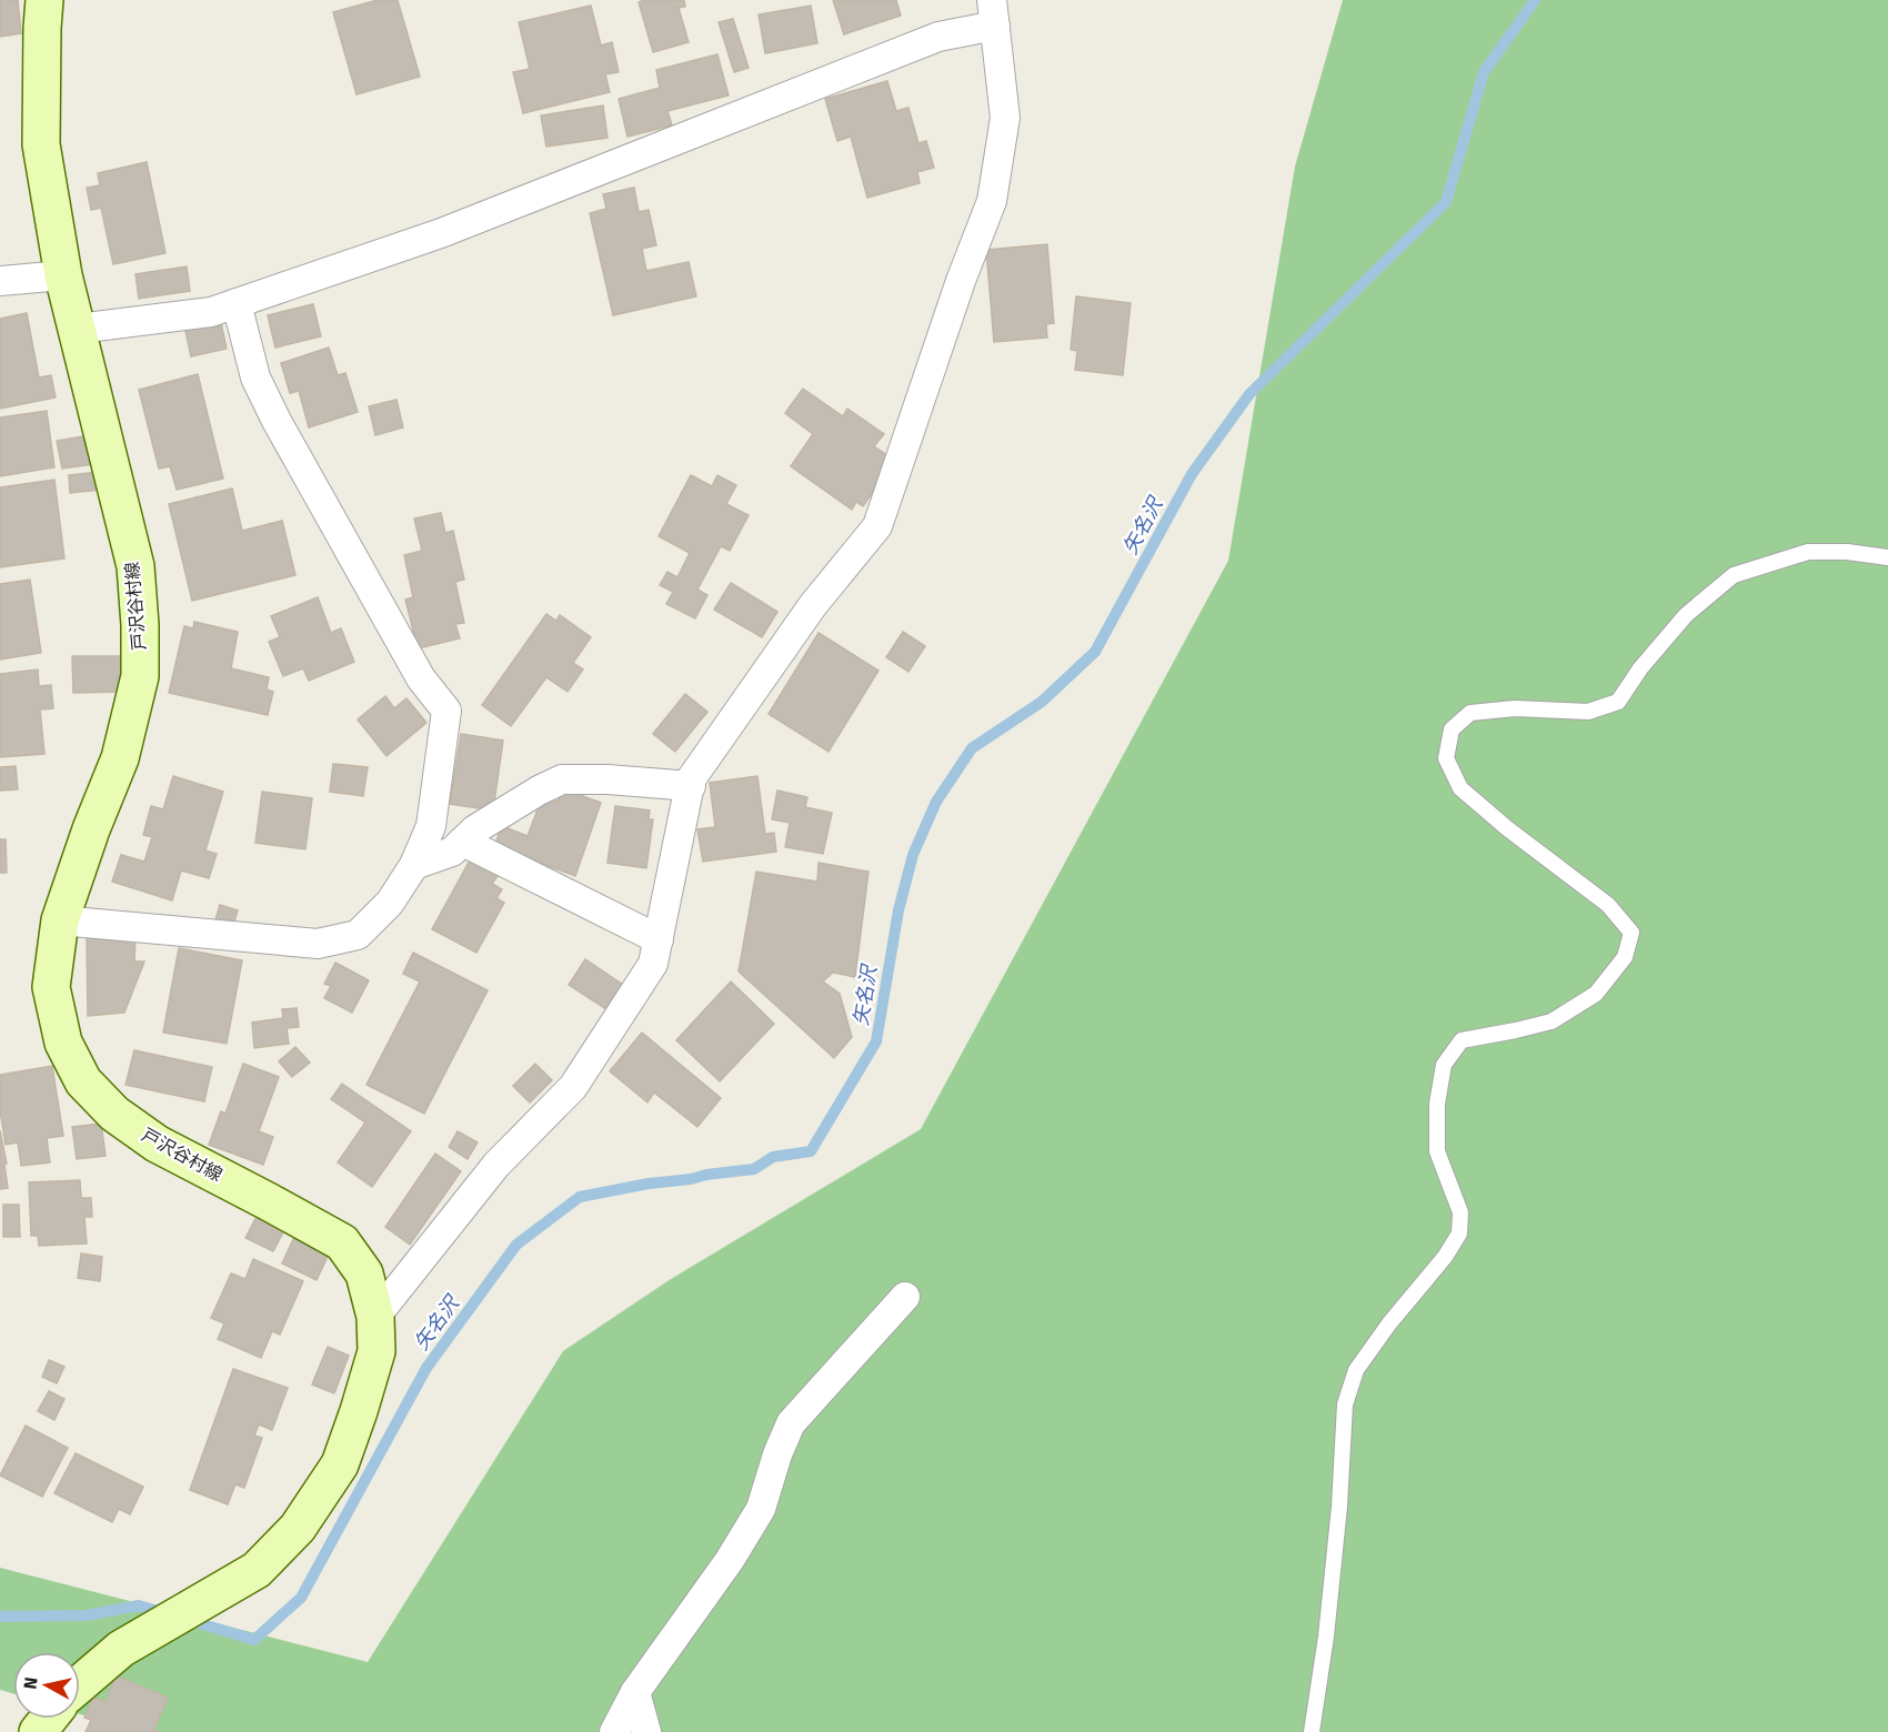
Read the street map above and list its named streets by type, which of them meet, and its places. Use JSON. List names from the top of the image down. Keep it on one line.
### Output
{"streets":{"main road":["戸沢谷村線"]},"water":["矢名沢"],"north":"left"}
